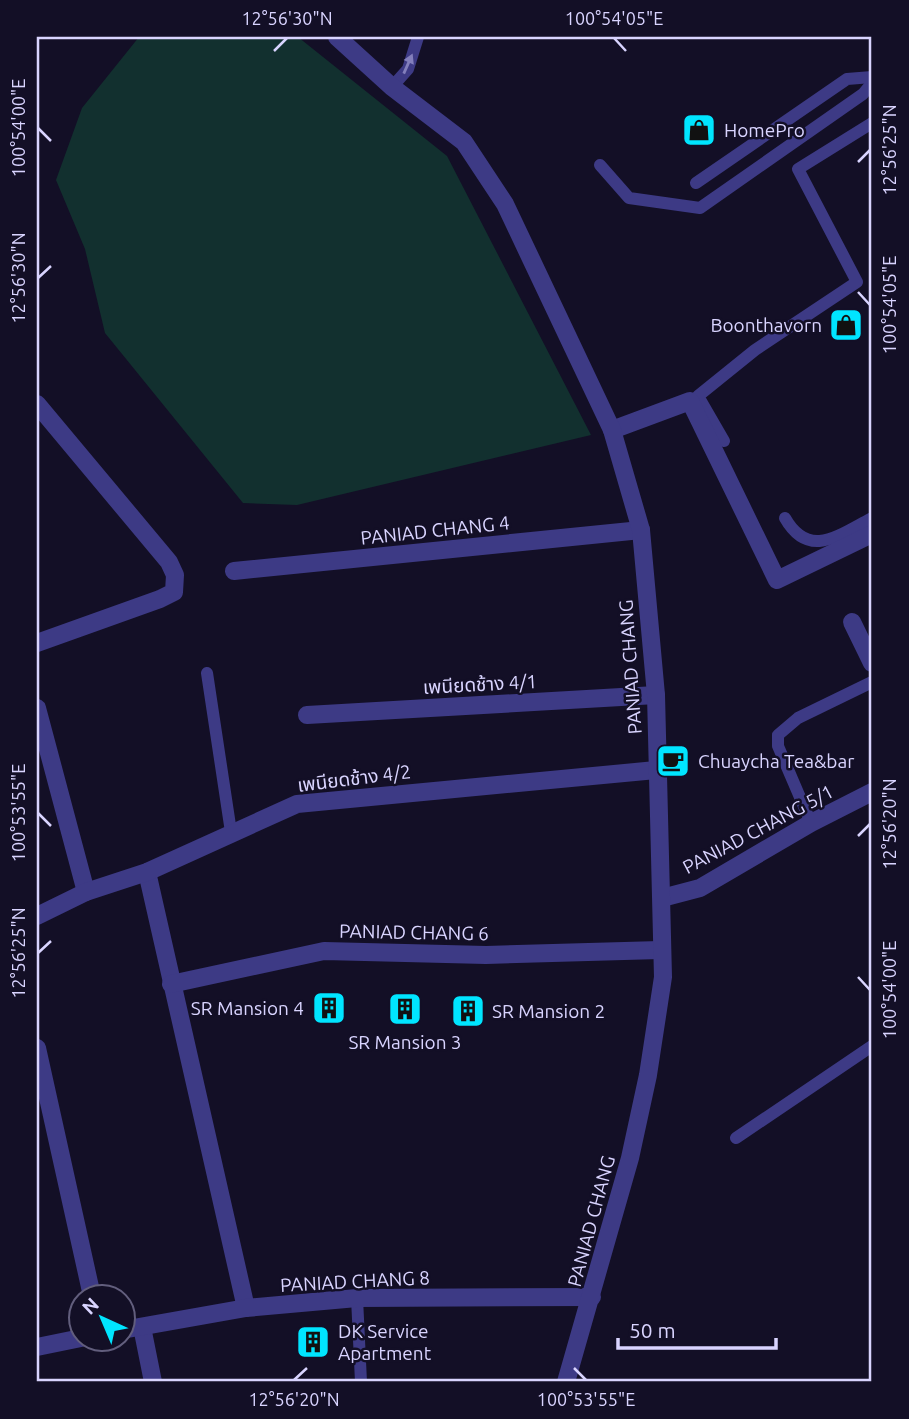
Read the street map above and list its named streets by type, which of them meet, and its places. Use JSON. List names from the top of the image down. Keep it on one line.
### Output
{"streets":{"street":["PANIAD CHANG 4","PANIAD CHANG","เพนียดช้าง 4/1","เพนียดช้าง 4/2","PANIAD CHANG 5/1","PANIAD CHANG 6","PANIAD CHANG 8"]},"crossings":[["PANIAD CHANG 4","PANIAD CHANG"],["PANIAD CHANG","เพนียดช้าง 4/1"],["PANIAD CHANG","เพนียดช้าง 4/2"],["PANIAD CHANG","PANIAD CHANG 5/1"],["PANIAD CHANG","PANIAD CHANG 6"],["PANIAD CHANG","PANIAD CHANG 8"]],"places":{"shop":["HomePro","Boonthavorn"],"cafe":["Chuaycha Tea&bar"],"building":["SR Mansion 4","SR Mansion 3","SR Mansion 2","DK Service Apartment"]},"scale_bar":"50 m","north":"top left","coordinates":["12°56'30\"N","100°54'05\"E","100°54'00\"E","12°56'25\"N","100°53'55\"E","12°56'20\"N"]}
